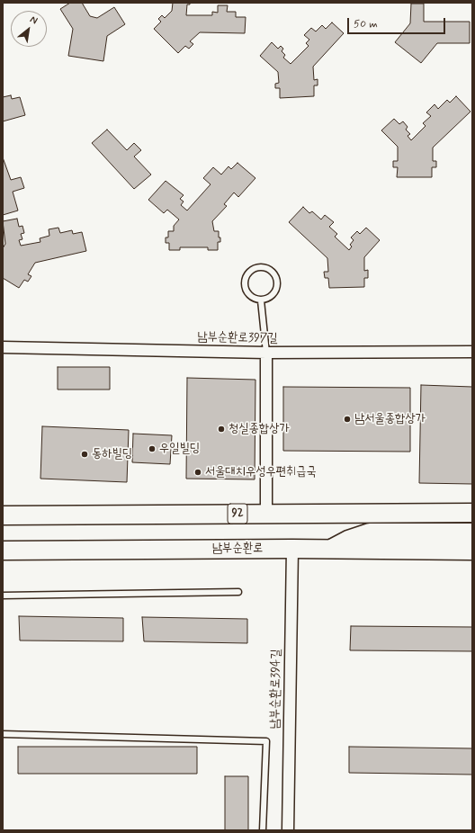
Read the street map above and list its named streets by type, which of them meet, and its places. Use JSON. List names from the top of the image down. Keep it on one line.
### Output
{"streets":{"main road":["92","남부순환로"],"street":["남부순환로397길","남부순환로394길"]},"crossings":[["남부순환로","남부순환로394길"]],"places":["남서울종합상가","청실종합상가","우일빌딩","동하빌딩","서울대치우성우편취급국"],"scale_bar":"50 m","north":"top right"}
